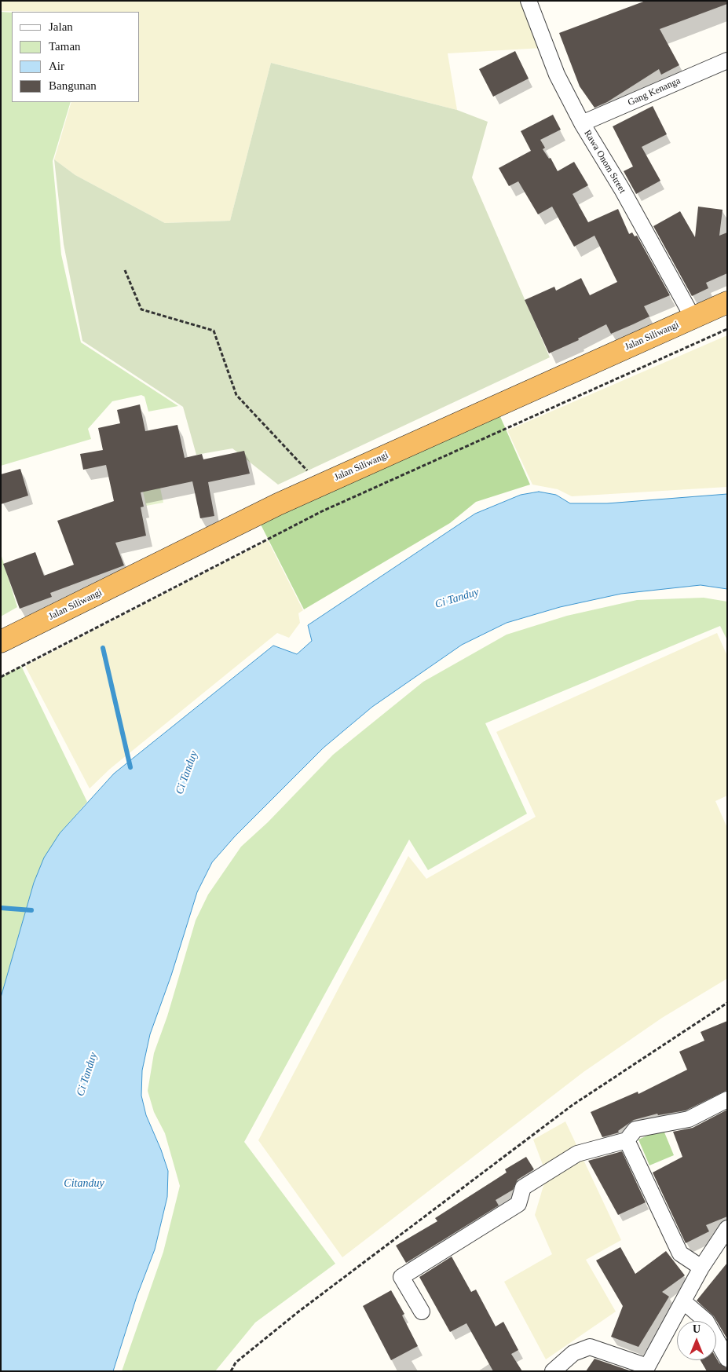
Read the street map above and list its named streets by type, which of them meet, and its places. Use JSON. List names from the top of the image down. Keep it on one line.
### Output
{"streets":{"highway":["Jalan Siliwangi"],"street":["Gang Kenanga","Rawa Onom Street"]},"crossings":[["Gang Kenanga","Rawa Onom Street"],["Rawa Onom Street","Jalan Siliwangi"]],"water":["Ci Tanduy","Citanduy"],"legend":["Jalan","Taman","Air","Bangunan"],"north":"top"}
